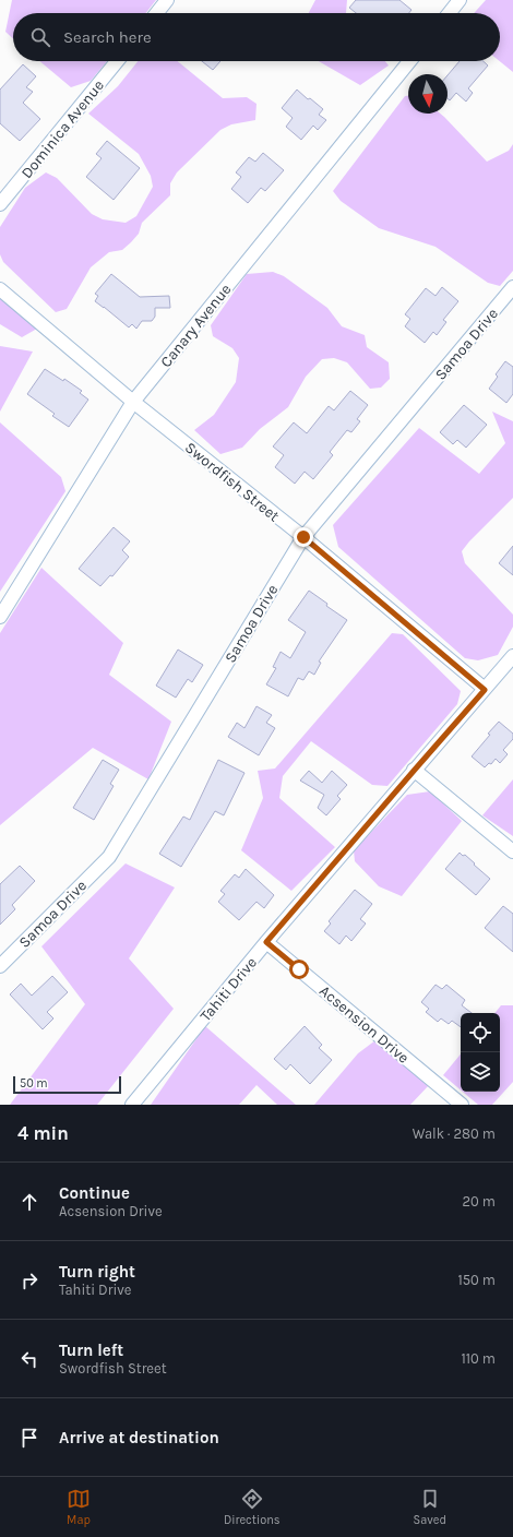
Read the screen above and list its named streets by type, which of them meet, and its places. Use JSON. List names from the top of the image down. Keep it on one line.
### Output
{"streets":{"street":["Dominica Avenue","Canary Avenue","Samoa Drive","Swordfish Street","Tahiti Drive","Acsension Drive"]},"crossings":[["Canary Avenue","Swordfish Street"],["Samoa Drive","Swordfish Street"],["Swordfish Street","Tahiti Drive"],["Tahiti Drive","Acsension Drive"]],"scale_bar":"50 m","north":"bottom","page":{"search":"Search here","scale":"50 m","heading":["4 min","Walk · 280 m"],"list":[["Continue","Acsension Drive","20 m"],["Turn right","Tahiti Drive","150 m"],["Turn left","Swordfish Street","110 m"],"Arrive at destination"],"nav":["Map","Directions","Saved"]}}
